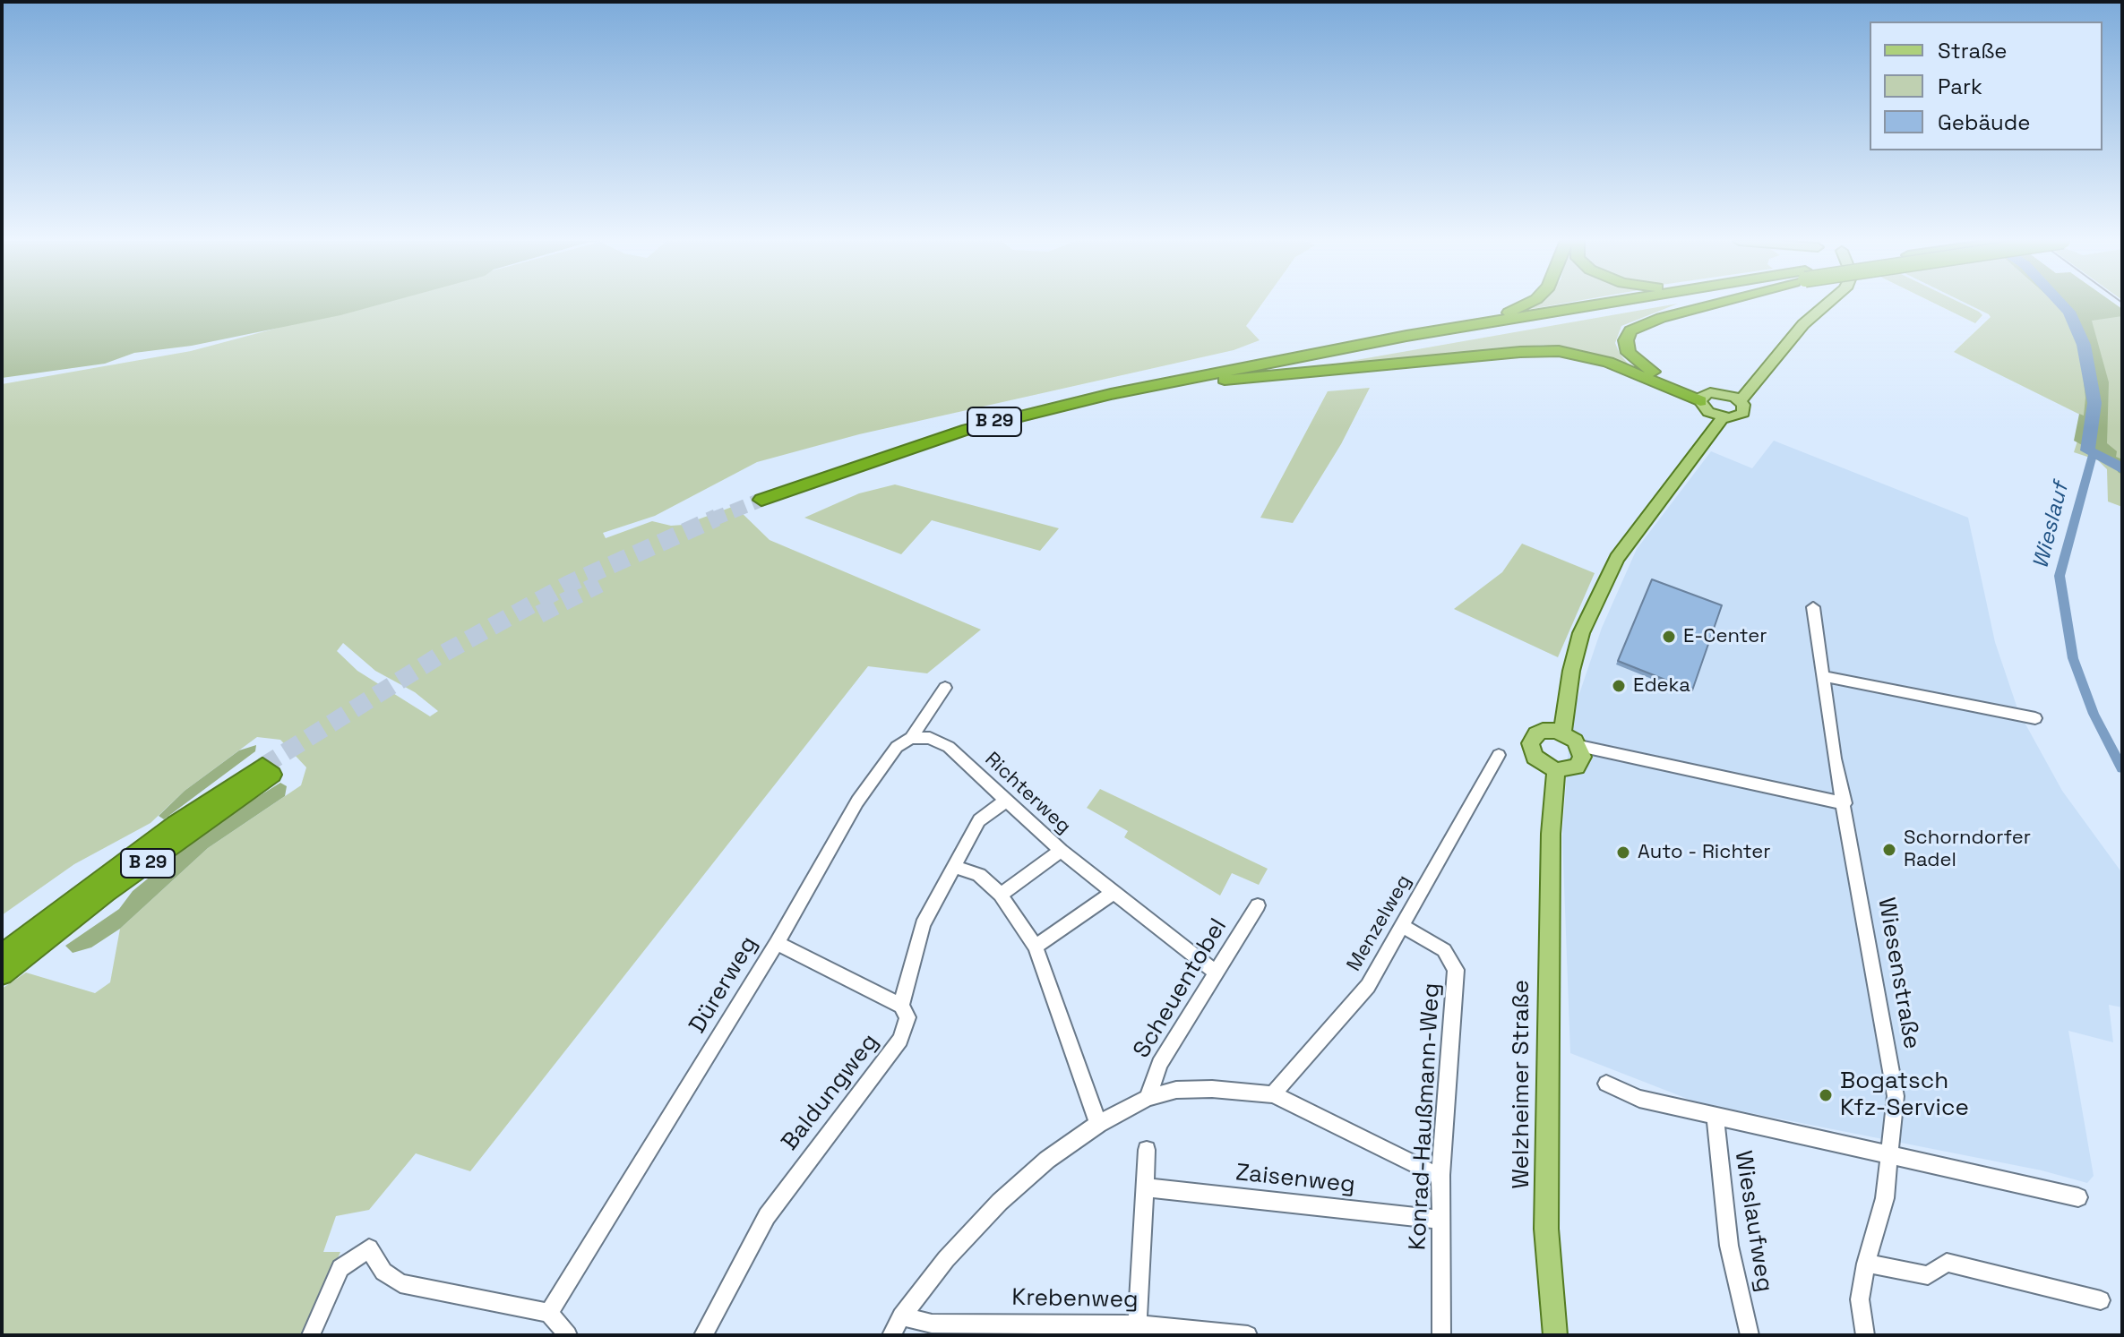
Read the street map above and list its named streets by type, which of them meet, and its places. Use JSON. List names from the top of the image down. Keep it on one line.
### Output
{"streets":{"highway":["B 29"],"main road":["Welzheimer Straße"],"street":["Richterweg","Menzelweg","Wiesenstraße","Dürerweg","Scheuentobel","Baldungweg","Konrad-Haußmann-Weg","Zaisenweg","Wieslaufweg","Krebenweg"]},"crossings":[["Richterweg","Dürerweg"],["Richterweg","Scheuentobel"],["Richterweg","Baldungweg"],["Menzelweg","Konrad-Haußmann-Weg"],["Wiesenstraße","Wieslaufweg"],["Konrad-Haußmann-Weg","Zaisenweg"]],"water":["Wieslauf"],"places":["E-Center","Edeka","Schorndorfer Radel","Auto - Richter","Bogatsch Kfz-Service"],"legend":["Straße","Park","Gebäude"]}
